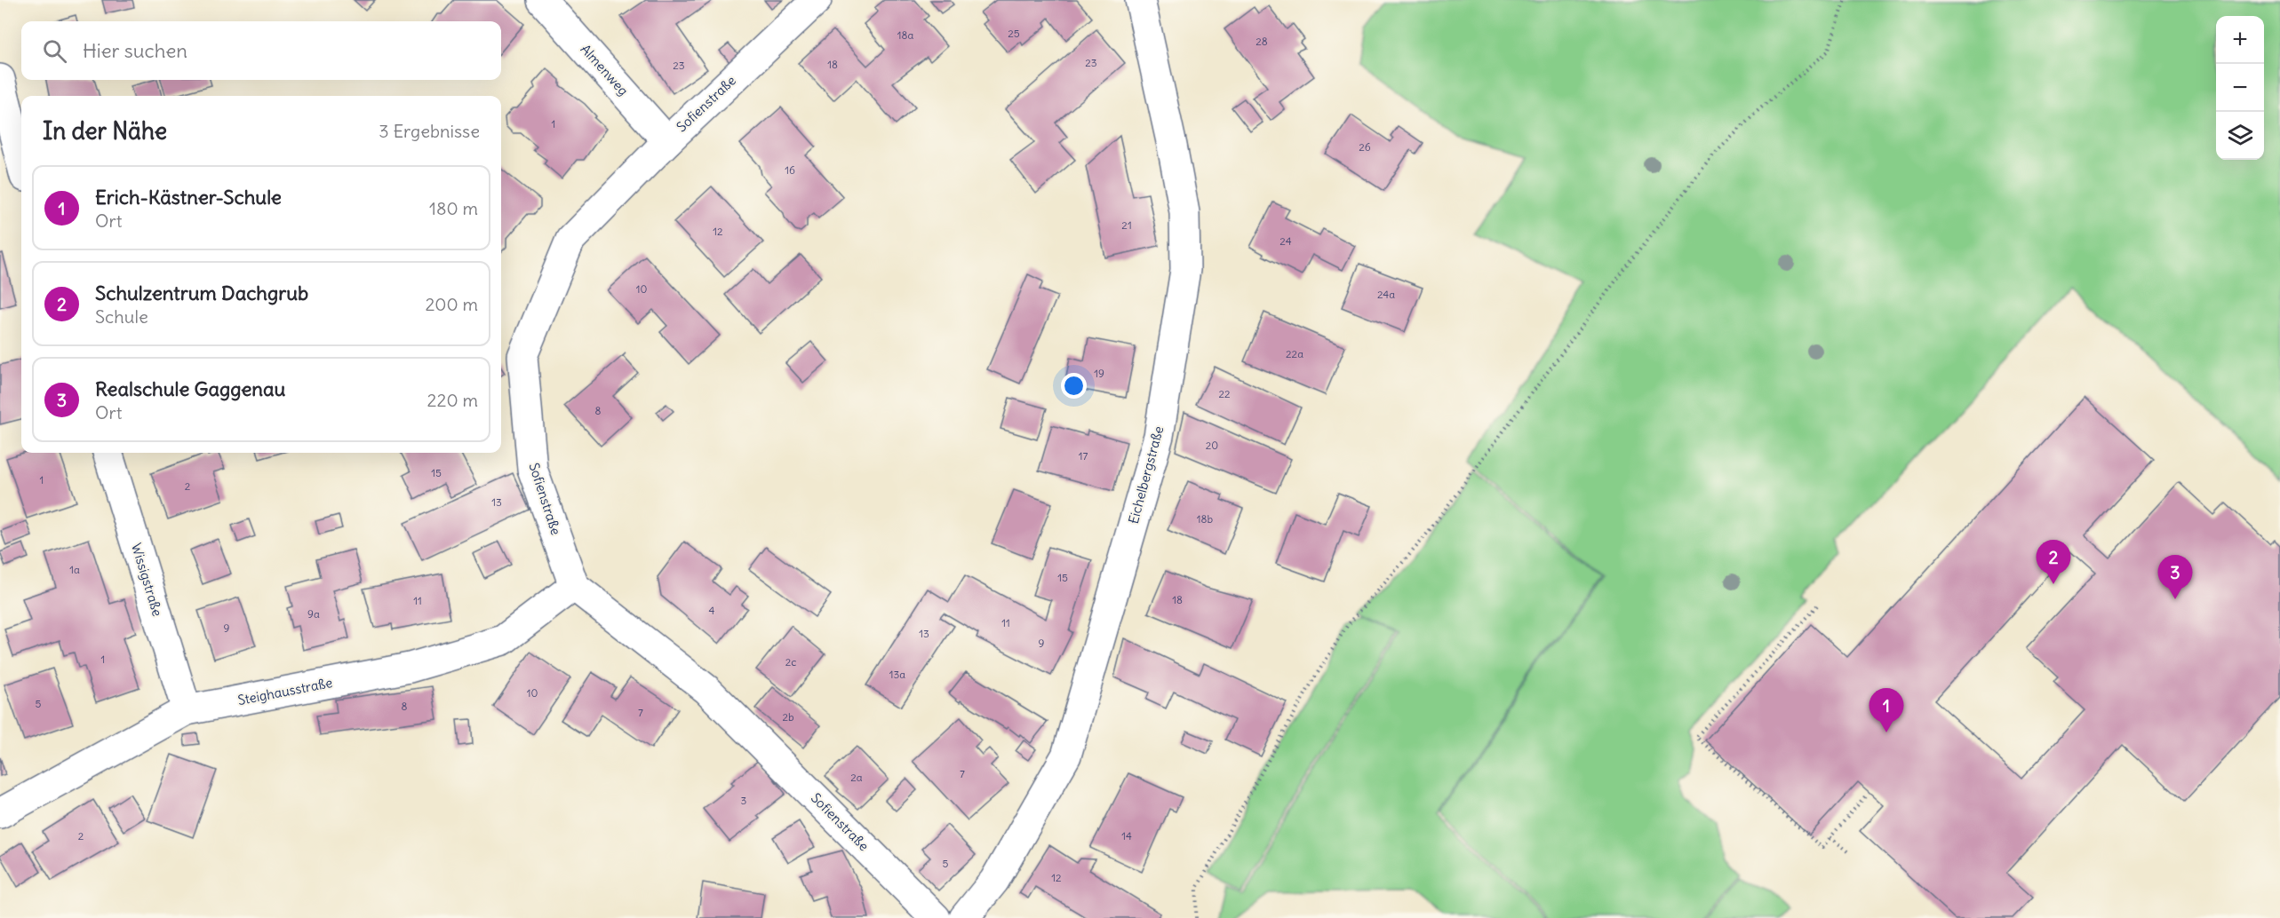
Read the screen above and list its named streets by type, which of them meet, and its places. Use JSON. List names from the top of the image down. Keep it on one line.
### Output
{"streets":{"street":["Almenweg","Sofienstraße","Eichelbergstraße","Wissigstraße","Steighausstraße"]},"crossings":[["Almenweg","Sofienstraße"],["Sofienstraße","Steighausstraße"],["Wissigstraße","Steighausstraße"]],"house_numbers":["25","18a","28","23","18","23","1","26","16","21","12","24","10","24a","22a","19","22","8","20","17","15","1","2","13","18b","1a","15","18","11","4","9a","11","9","13","9","1","2c","13a","10","5","8","7","2b","7","2a","3","2","14","5","12"],"page":{"map_buttons":["+","−"],"search":"Hier suchen","heading":["In der Nähe","3 Ergebnisse"],"list":[{"mark":"1","name":"Erich-Kästner-Schule","note":"Ort","value":"180 m"},{"mark":"2","name":"Schulzentrum Dachgrub","note":"Schule","value":"200 m"},{"mark":"3","name":"Realschule Gaggenau","note":"Ort","value":"220 m"}],"pins":["2","3","1"]}}
